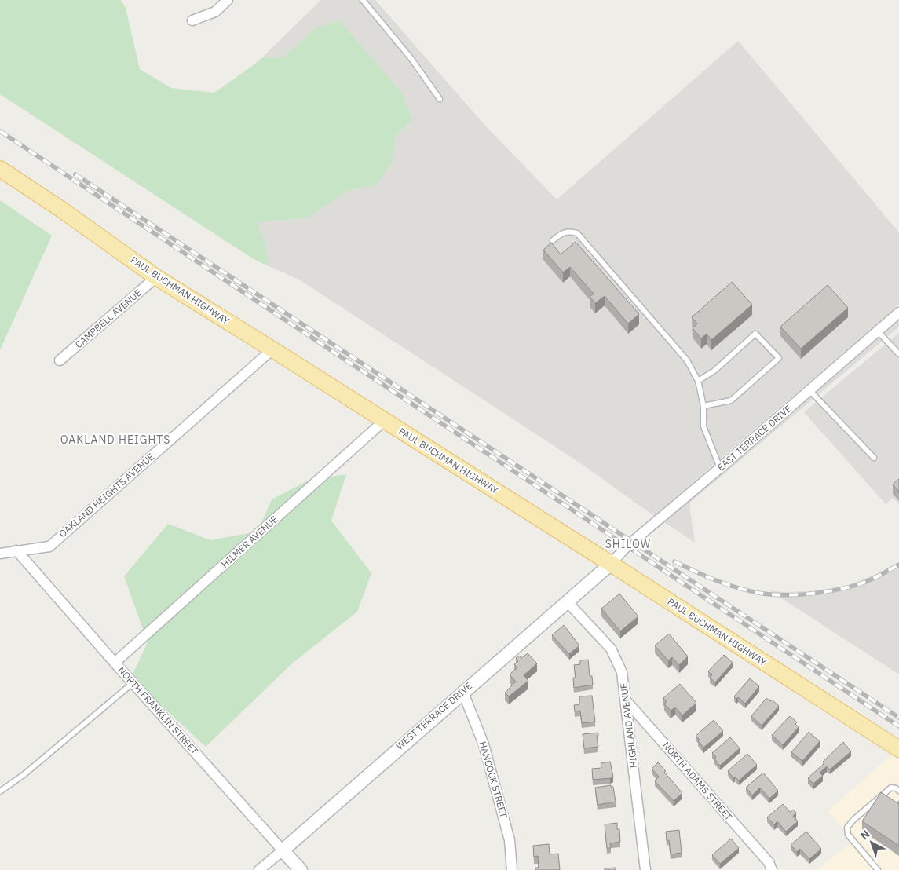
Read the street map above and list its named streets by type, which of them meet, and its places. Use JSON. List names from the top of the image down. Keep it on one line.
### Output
{"streets":{"main road":["PAUL BUCHMAN HIGHWAY"],"street":["CAMPBELL AVENUE","EAST TERRACE DRIVE","OAKLAND HEIGHTS AVENUE","HILMER AVENUE","NORTH FRANKLIN STREET","WEST TERRACE DRIVE","HIGHLAND AVENUE","HANCOCK STREET","NORTH ADAMS STREET"]},"crossings":[["PAUL BUCHMAN HIGHWAY","CAMPBELL AVENUE"],["PAUL BUCHMAN HIGHWAY","EAST TERRACE DRIVE"],["PAUL BUCHMAN HIGHWAY","OAKLAND HEIGHTS AVENUE"],["PAUL BUCHMAN HIGHWAY","HILMER AVENUE"],["PAUL BUCHMAN HIGHWAY","WEST TERRACE DRIVE"],["EAST TERRACE DRIVE","WEST TERRACE DRIVE"],["OAKLAND HEIGHTS AVENUE","NORTH FRANKLIN STREET"],["HILMER AVENUE","NORTH FRANKLIN STREET"],["NORTH FRANKLIN STREET","WEST TERRACE DRIVE"],["WEST TERRACE DRIVE","HIGHLAND AVENUE"],["WEST TERRACE DRIVE","HANCOCK STREET"],["HIGHLAND AVENUE","NORTH ADAMS STREET"]],"districts":["OAKLAND HEIGHTS","SHILOW"],"north":"top left"}
